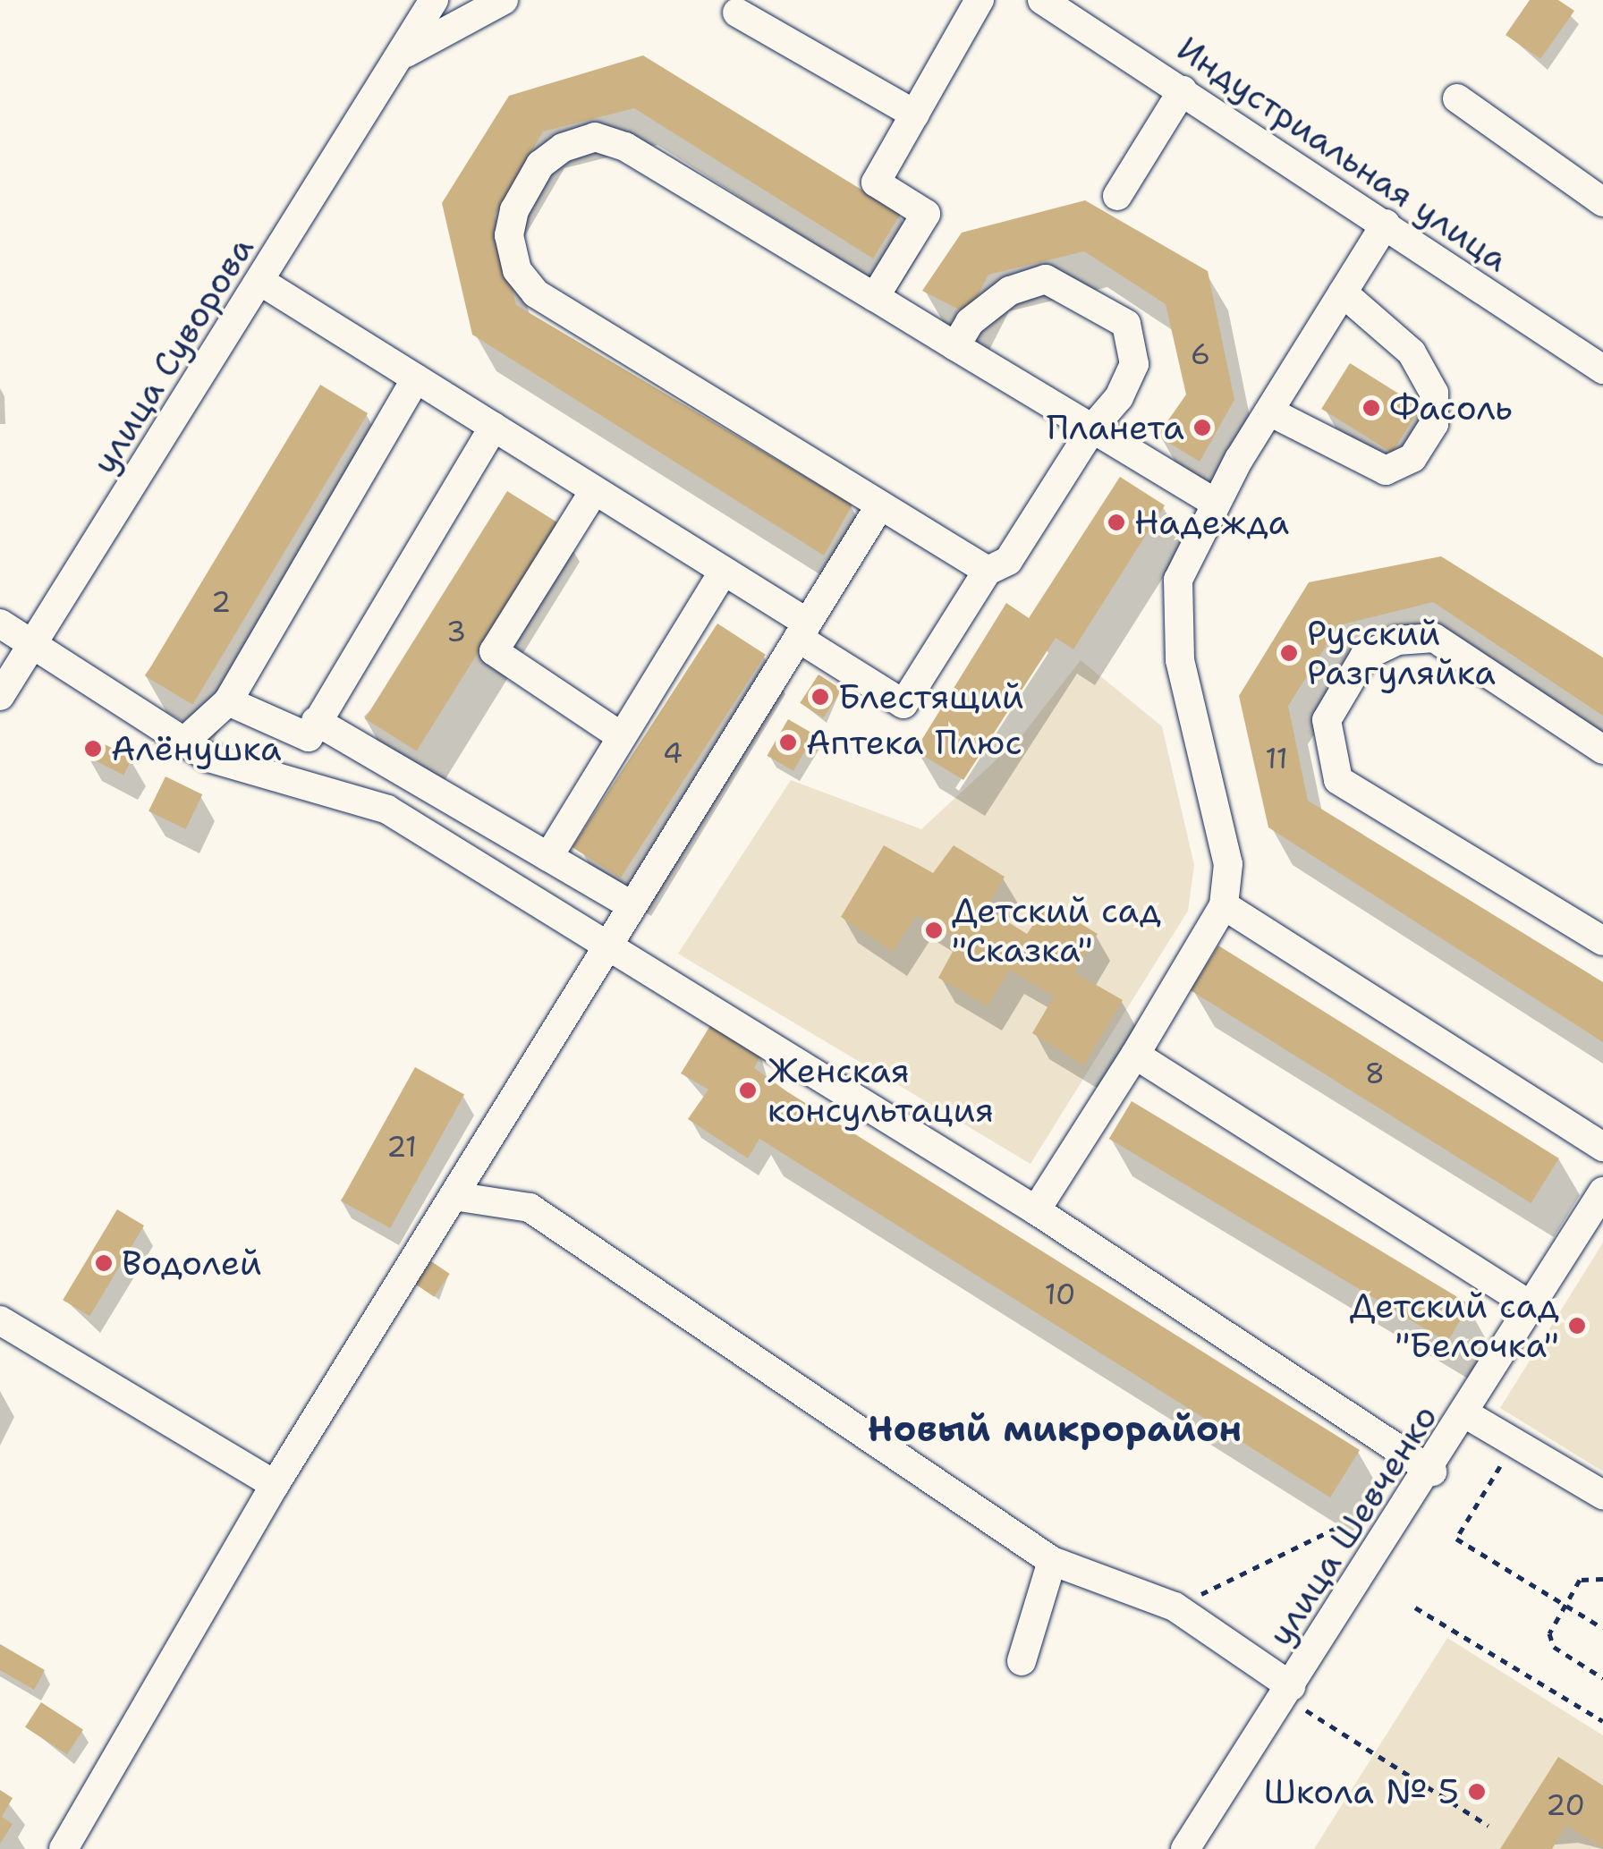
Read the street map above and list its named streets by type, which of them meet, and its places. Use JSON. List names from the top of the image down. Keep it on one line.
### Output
{"streets":{"street":["Индустриальная улица","улица Суворова","улица Шевченко"]},"districts":["Новый микрорайон"],"places":["Фасоль","Планета","Надежда","Русский Разгуляйка","Блестящий","Аптека Плюс","Алёнушка","Детский сад \"Сказка\"","Женская консультация","Водолей","Детский сад \"Белочка\"","Школа № 5"],"house_numbers":["6","2","3","4","11","8","21","10","20"]}
